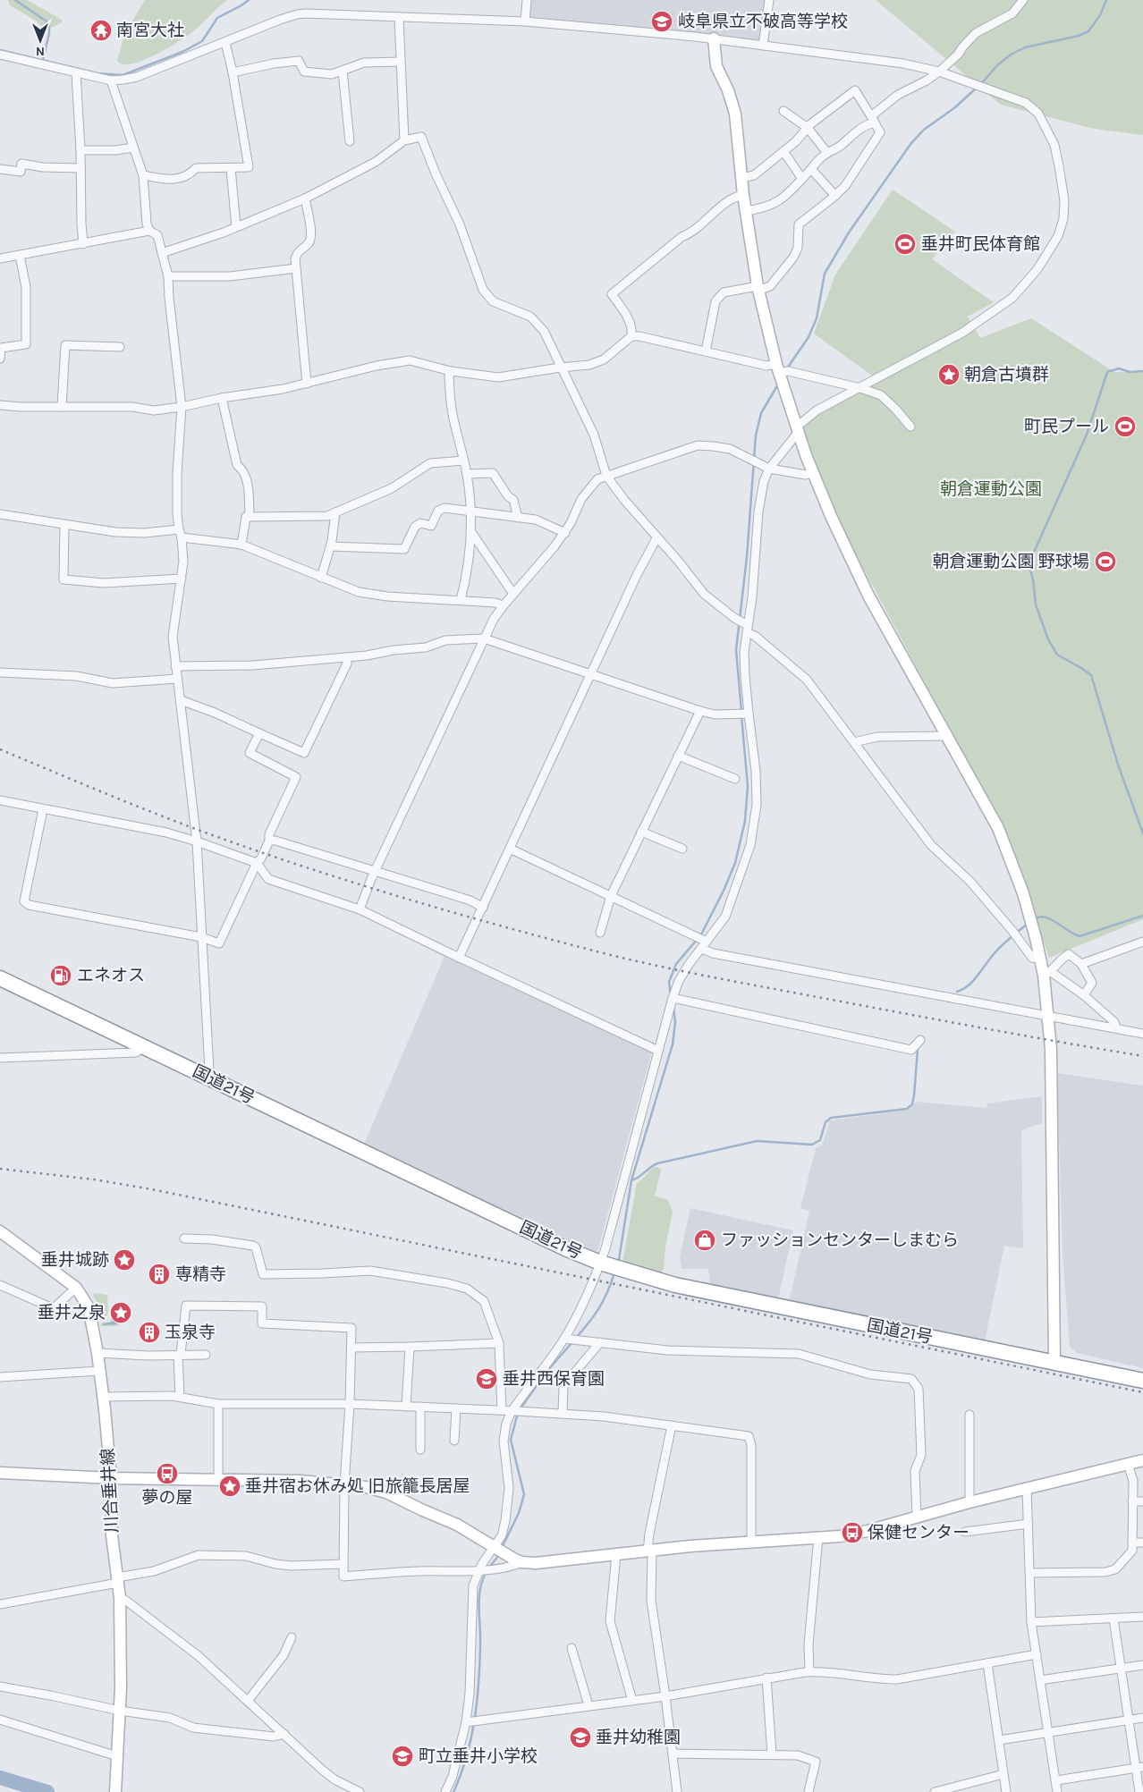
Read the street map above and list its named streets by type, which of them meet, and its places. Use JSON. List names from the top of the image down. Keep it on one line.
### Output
{"streets":{"highway":["国道21号"],"street":["川合垂井線"]},"parks":["朝倉運動公園"],"places":{"school or university":["岐阜県立不破高等学校","垂井西保育園","垂井幼稚園","町立垂井小学校"],"temple":["南宮大社"],"sports":["垂井町民体育館","町民プール","朝倉運動公園 野球場"],"place":["朝倉古墳群","垂井城跡","垂井之泉","垂井宿お休み処 旧旅籠長居屋"],"fuel station":["エネオス"],"shop":["ファッションセンターしまむら"],"building":["専精寺","玉泉寺"],"bus stop":["夢の屋","保健センター"]},"north":"bottom"}
